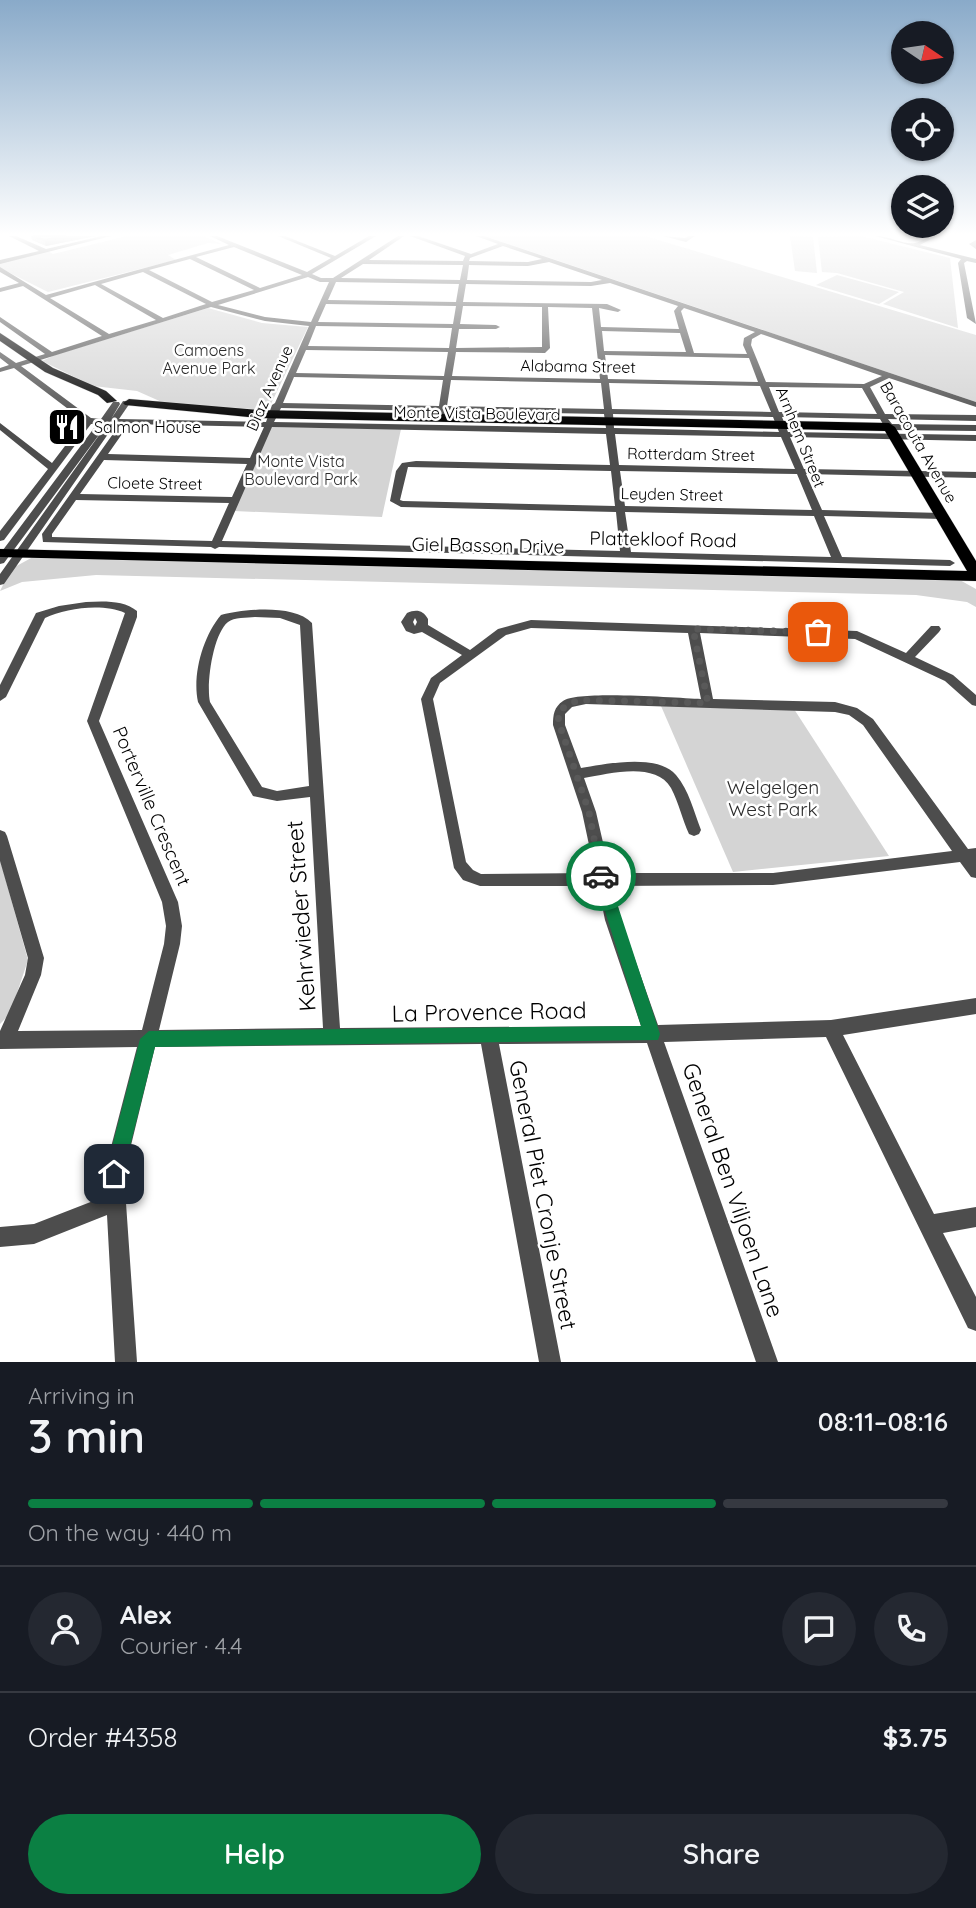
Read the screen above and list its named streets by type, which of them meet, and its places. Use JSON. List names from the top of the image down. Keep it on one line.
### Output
{"streets":{"main road":["Monte Vista Boulevard","Baracouta Avenue","Giel Basson Drive"],"street":["Alabama Street","Diaz Avenue","Arnhem Street","Rotterdam Street","Cloete Street","Leyden Street","Plattekloof Road","Porterville Crescent","Kehrwieder Street","La Provence Road","General Ben Viljoen Lane","General Piet Cronje Street"]},"crossings":[["Alabama Street","Diaz Avenue"],["Alabama Street","Arnhem Street"],["Alabama Street","Baracouta Avenue"],["Diaz Avenue","Monte Vista Boulevard"],["Diaz Avenue","Cloete Street"],["Diaz Avenue","Plattekloof Road"],["Monte Vista Boulevard","Arnhem Street"],["Monte Vista Boulevard","Baracouta Avenue"],["Arnhem Street","Rotterdam Street"],["Arnhem Street","Leyden Street"],["Arnhem Street","Plattekloof Road"],["Baracouta Avenue","Rotterdam Street"],["Baracouta Avenue","Leyden Street"],["Baracouta Avenue","Giel Basson Drive"],["Rotterdam Street","Leyden Street"],["Cloete Street","Plattekloof Road"],["Porterville Crescent","La Provence Road"],["Kehrwieder Street","La Provence Road"],["La Provence Road","General Ben Viljoen Lane"],["La Provence Road","General Piet Cronje Street"]],"parks":["Camoens Avenue Park","Monte Vista Boulevard Park","Welgelgen West Park"],"places":{"restaurant":["Salmon House"]},"north":"right","page":{"heading":["3 min","Arriving in","08:11–08:16"],"panel":["Alex","Courier · 4.4","Order #4358","$3.75"],"bar":"On the way · 440 m","buttons":["Help","Share"]}}
